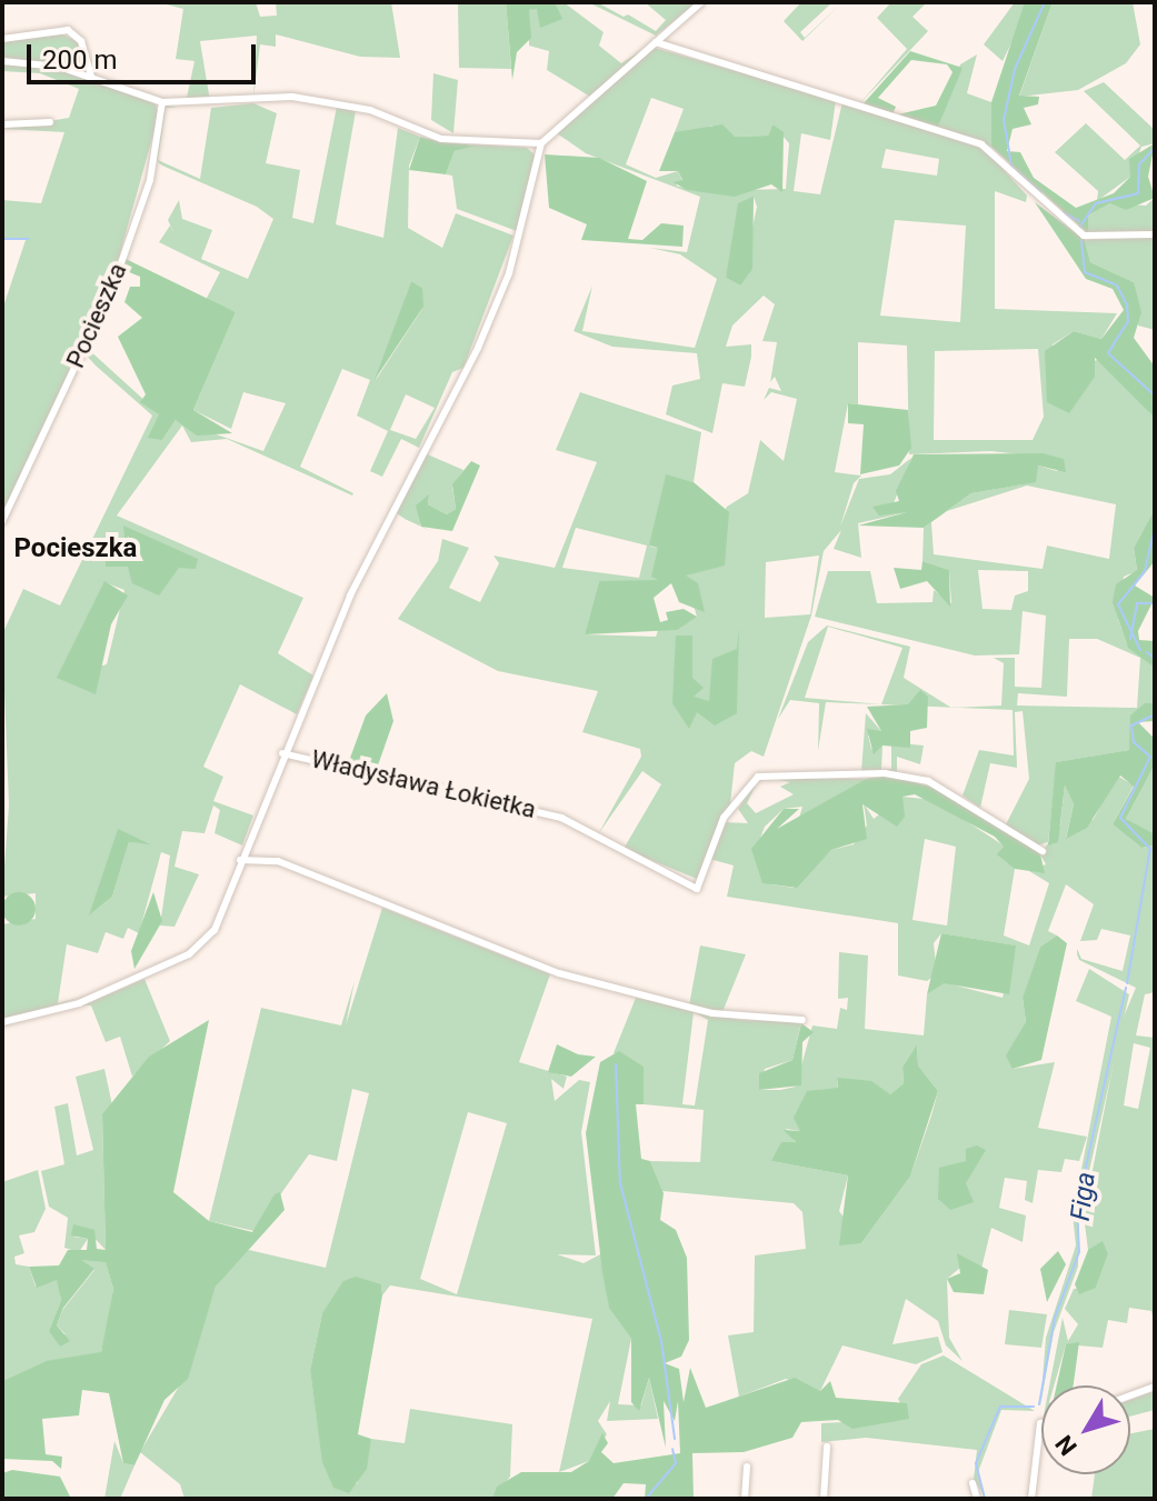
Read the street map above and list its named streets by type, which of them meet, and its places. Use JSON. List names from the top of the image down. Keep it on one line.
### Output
{"streets":{"street":["Pocieszka","Władysława Łokietka"]},"districts":["Pocieszka"],"water":["Figa"],"scale_bar":"200 m","north":"bottom left"}
